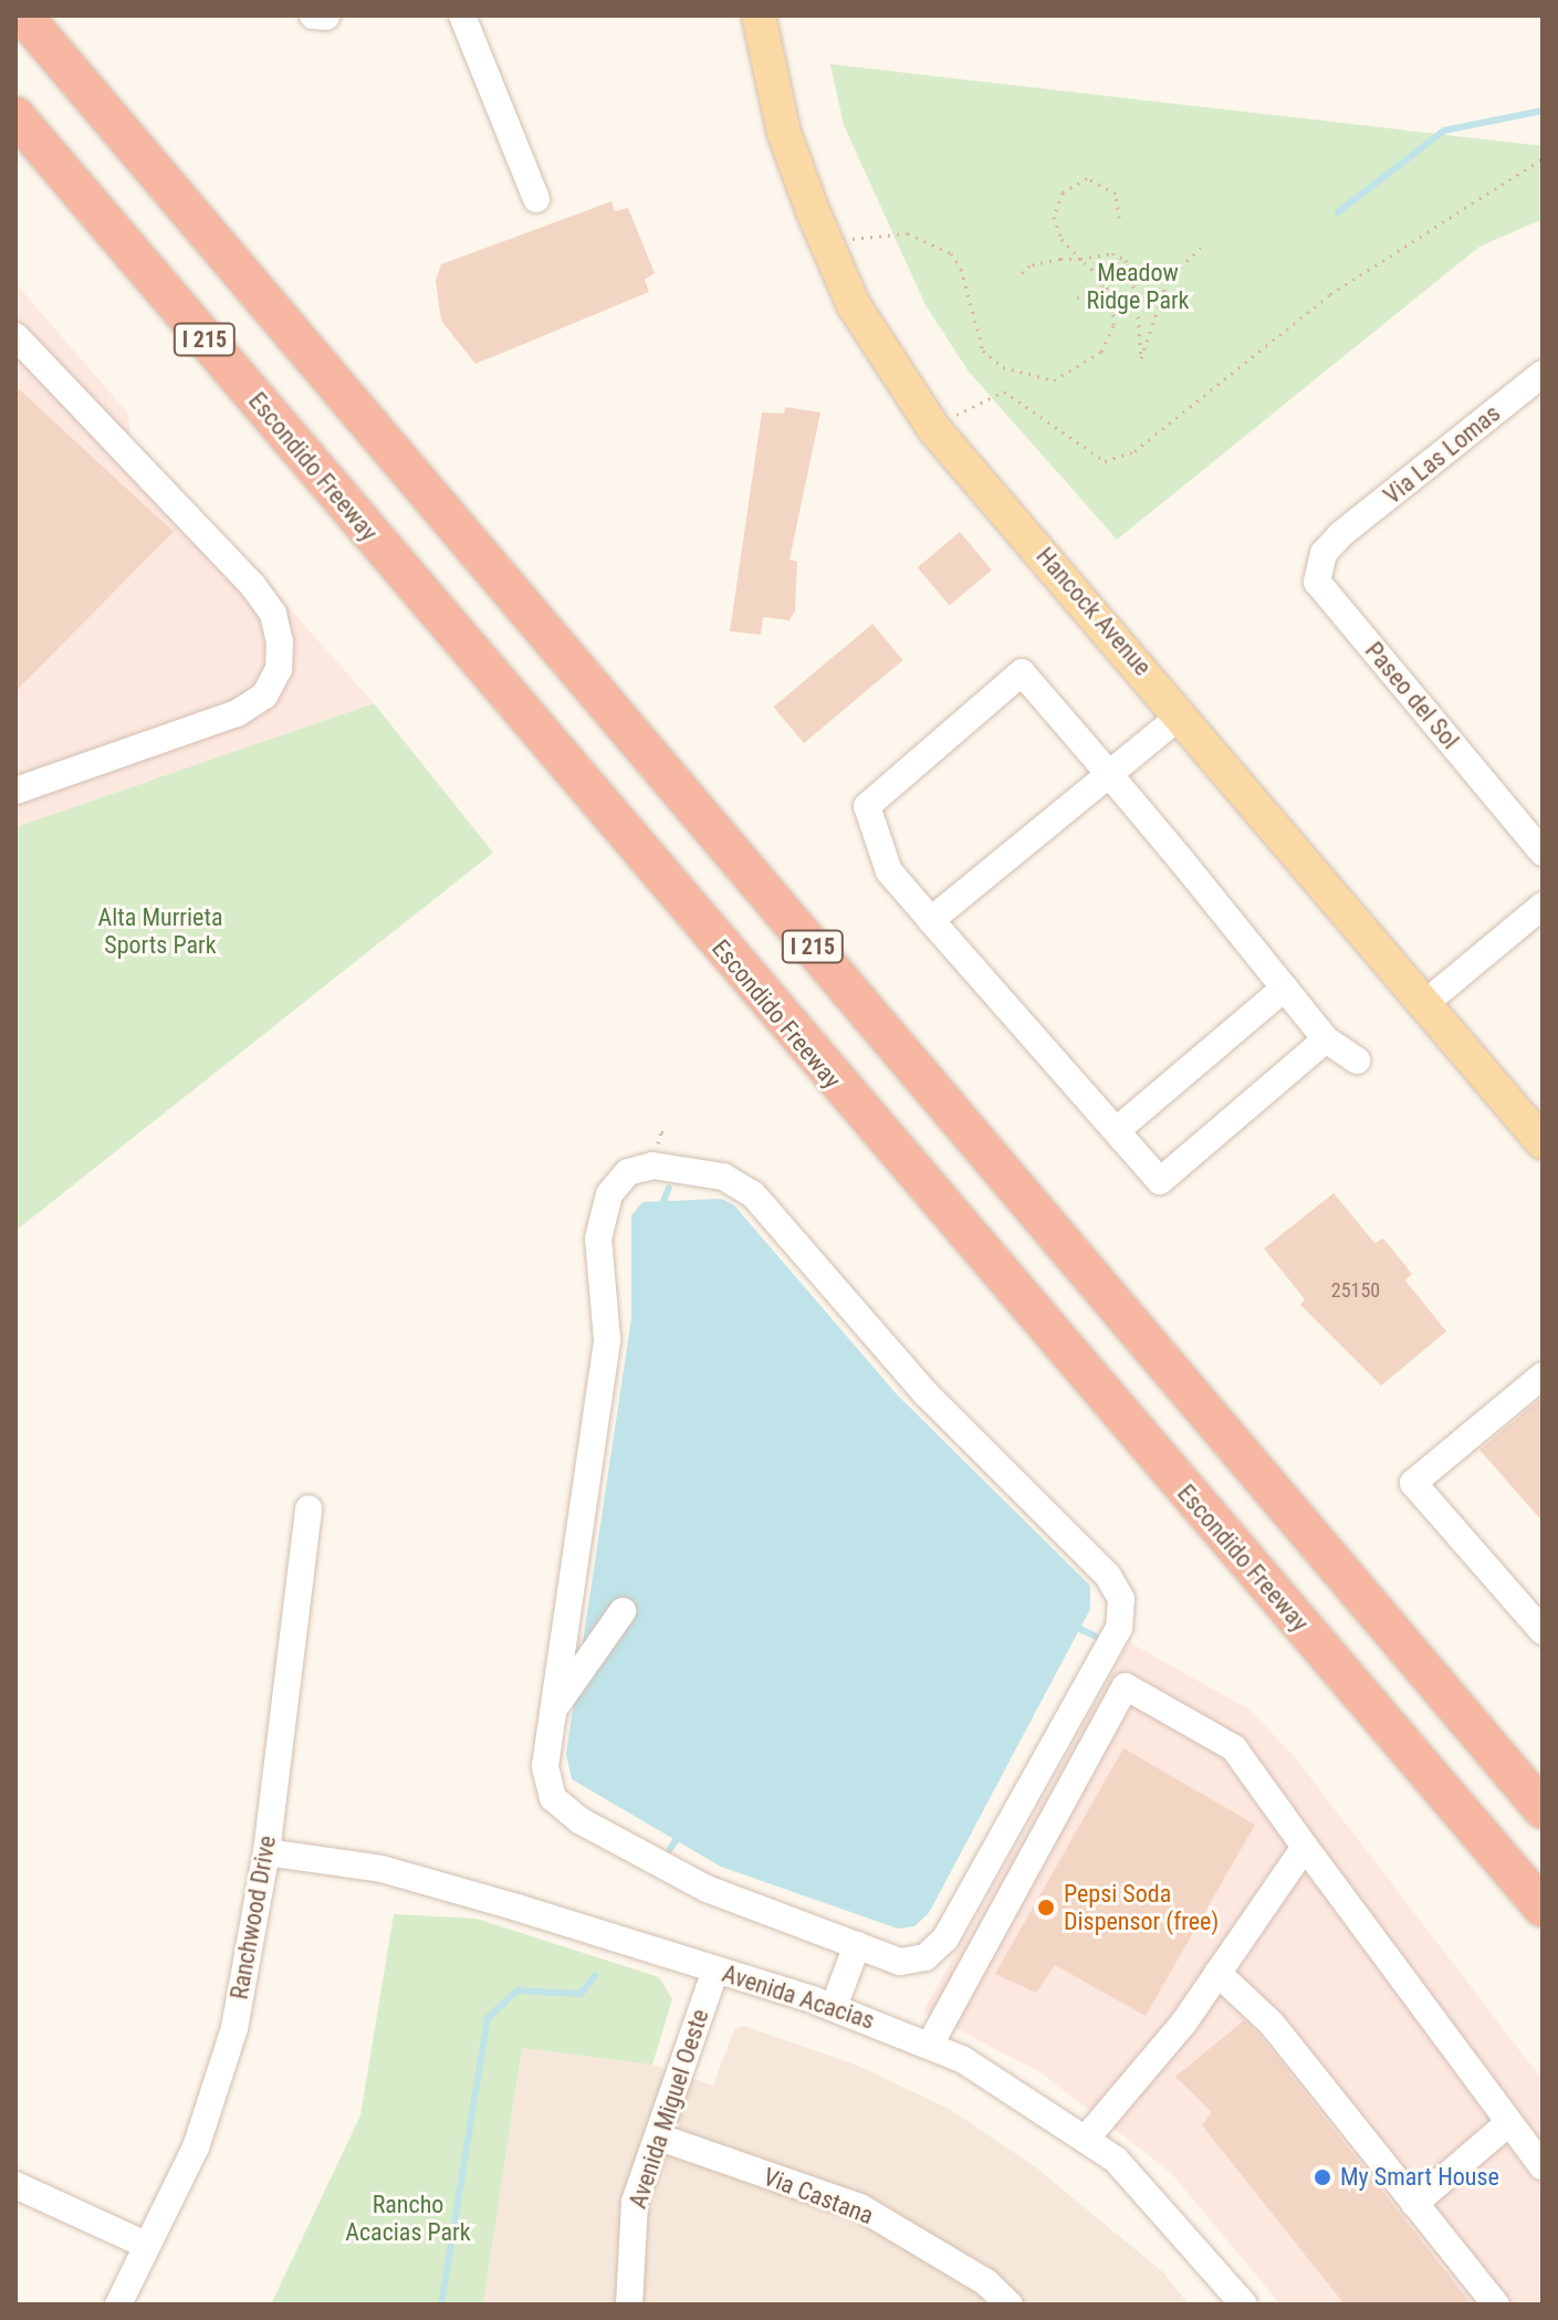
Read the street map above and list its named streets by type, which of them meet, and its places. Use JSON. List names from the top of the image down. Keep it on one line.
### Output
{"streets":{"highway":["I 215","Escondido Freeway"],"main road":["Hancock Avenue"],"street":["Via Las Lomas","Paseo del Sol","Ranchwood Drive","Avenida Acacias","Avenida Miguel Oeste","Via Castana"]},"crossings":[["Via Las Lomas","Paseo del Sol"],["Ranchwood Drive","Avenida Acacias"],["Avenida Acacias","Avenida Miguel Oeste"],["Avenida Miguel Oeste","Via Castana"]],"parks":["Meadow Ridge Park","Alta Murrieta Sports Park","Rancho Acacias Park"],"places":["Pepsi Soda Dispensor (free)","My Smart House"],"house_numbers":["25150"]}
